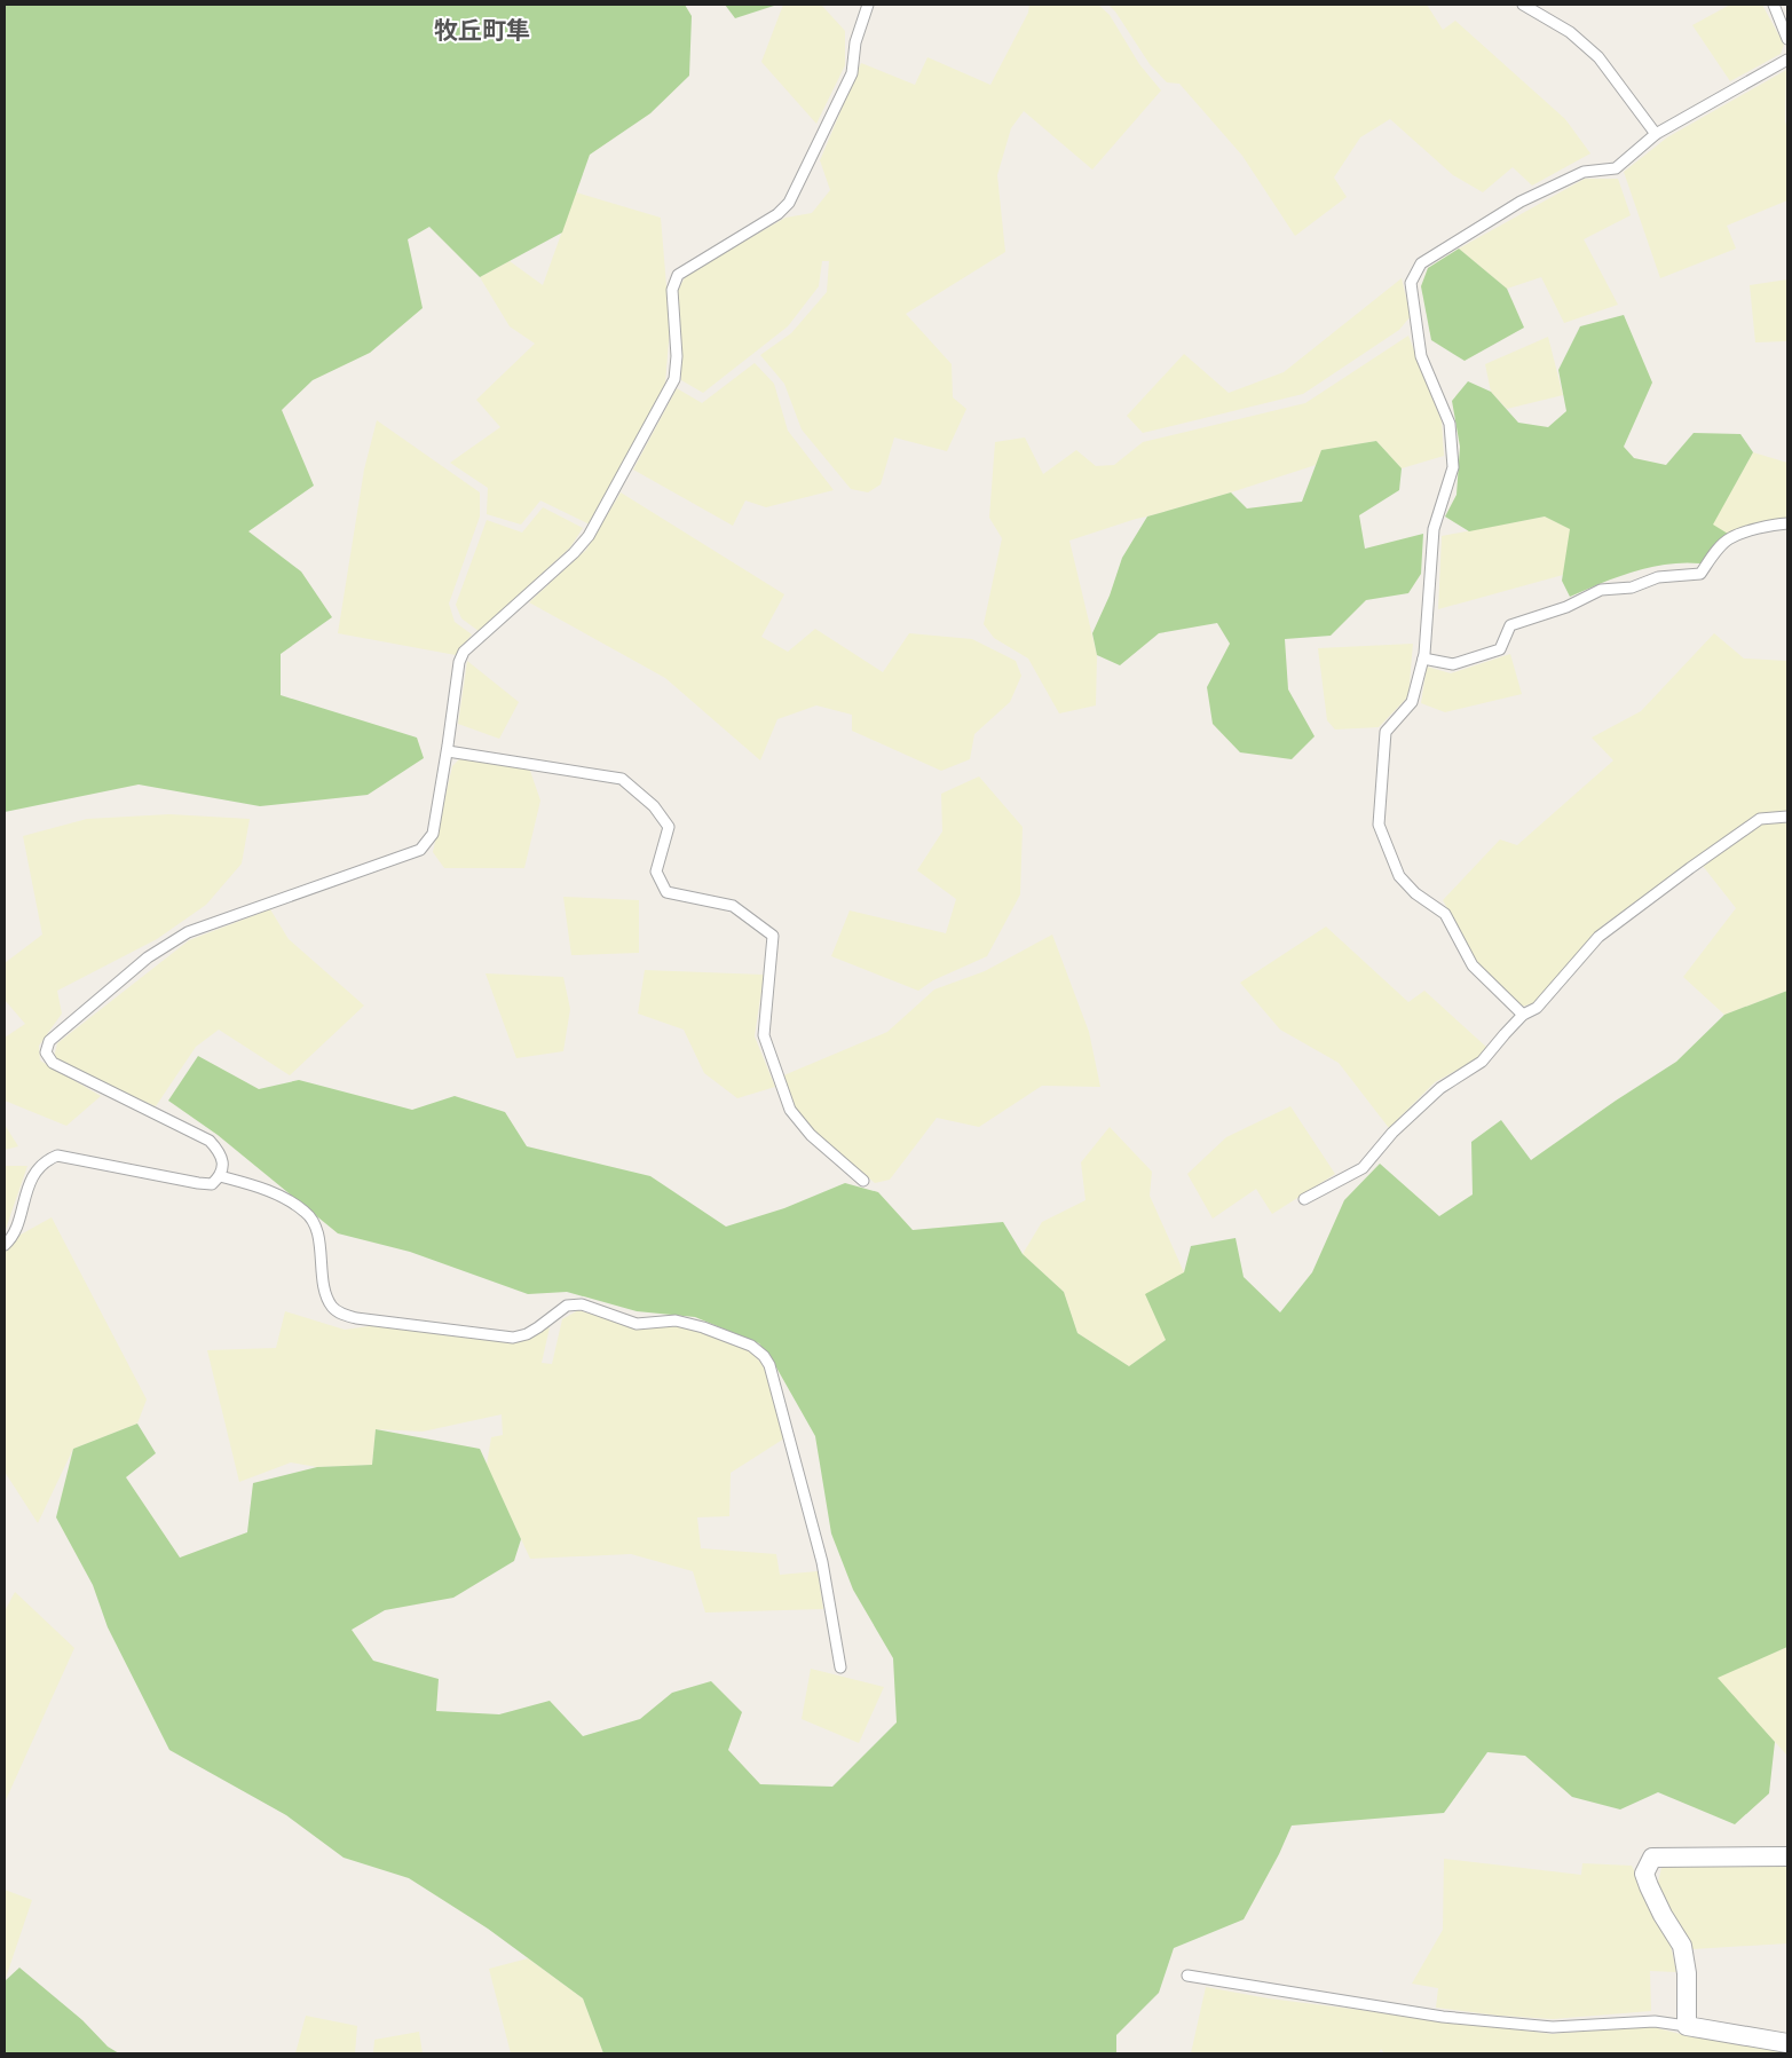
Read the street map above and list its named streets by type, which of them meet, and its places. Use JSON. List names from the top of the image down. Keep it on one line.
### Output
{"districts":["牧丘町隼"]}
